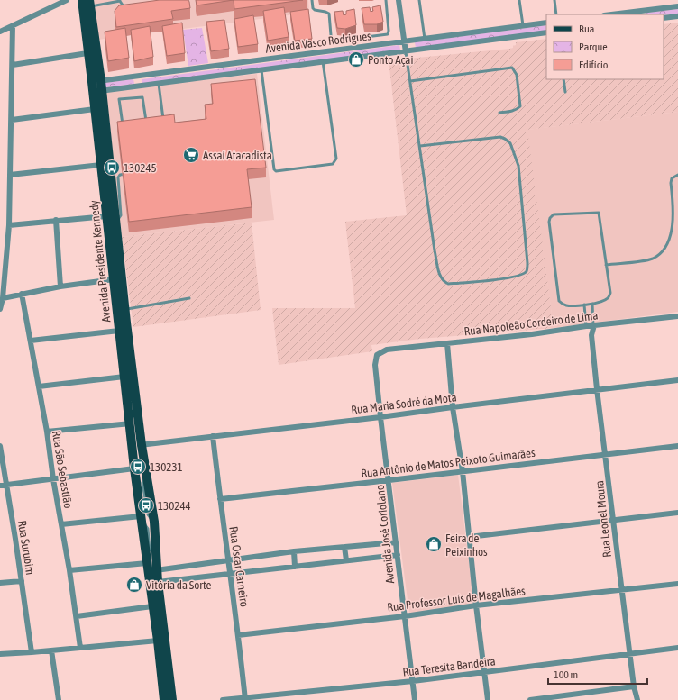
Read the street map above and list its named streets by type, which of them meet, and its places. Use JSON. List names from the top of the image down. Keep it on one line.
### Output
{"streets":{"main road":["Avenida Presidente Kennedy"],"street":["Avenida Vasco Rodrigues","Rua Napoleão Cordeiro de Lima","Rua Maria Sodré da Mota","Rua Antônio de Matos Peixoto Guimarães","Rua São Sebastião","Rua Leonel Moura","Avenida José Coriolano","Rua Surubim","Rua Oscar Carneiro","Rua Professor Luís de Magalhães","Rua Teresita Bandeira"]},"crossings":[["Avenida Vasco Rodrigues","Avenida Presidente Kennedy"],["Avenida Presidente Kennedy","Rua Maria Sodré da Mota"],["Rua Napoleão Cordeiro de Lima","Rua Leonel Moura"],["Rua Napoleão Cordeiro de Lima","Avenida José Coriolano"],["Rua Maria Sodré da Mota","Rua Leonel Moura"],["Rua Maria Sodré da Mota","Avenida José Coriolano"],["Rua Maria Sodré da Mota","Rua Oscar Carneiro"],["Rua Antônio de Matos Peixoto Guimarães","Rua Leonel Moura"],["Rua Antônio de Matos Peixoto Guimarães","Avenida José Coriolano"],["Rua Antônio de Matos Peixoto Guimarães","Rua Oscar Carneiro"],["Rua Leonel Moura","Rua Professor Luís de Magalhães"],["Rua Leonel Moura","Rua Teresita Bandeira"],["Avenida José Coriolano","Rua Professor Luís de Magalhães"],["Avenida José Coriolano","Rua Teresita Bandeira"],["Rua Oscar Carneiro","Rua Professor Luís de Magalhães"],["Rua Oscar Carneiro","Rua Teresita Bandeira"]],"places":{"shop":["Ponto Açai","Feira de Peixinhos","Vitória da Sorte"],"supermarket":["Assaí Atacadista"],"bus stop":["130245","130231","130244"]},"legend":["Rua","Parque","Edifício"],"scale_bar":"100 m"}
